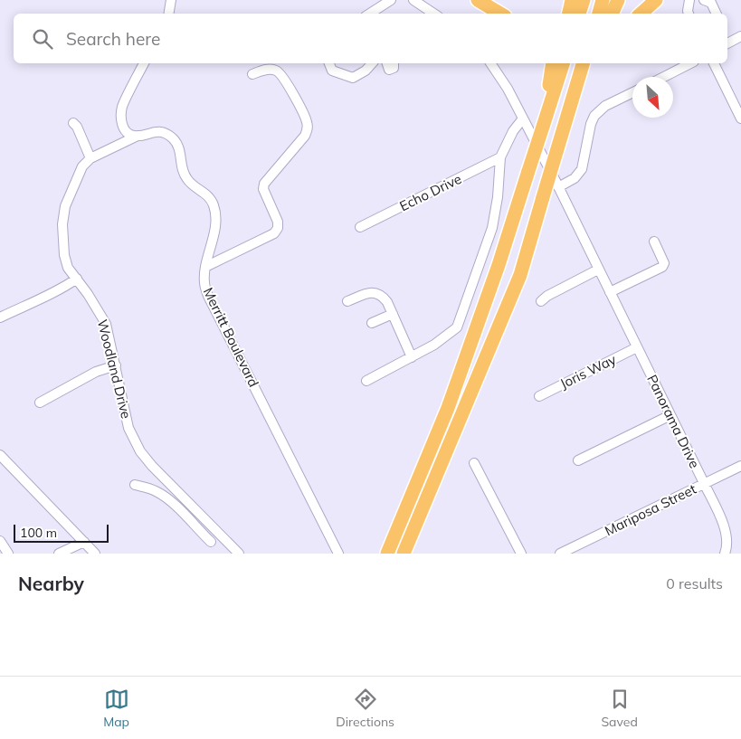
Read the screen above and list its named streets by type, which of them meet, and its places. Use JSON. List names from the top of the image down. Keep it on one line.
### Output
{"streets":{"street":["Echo Drive","Merritt Boulevard","Woodland Drive","Joris Way","Panorama Drive","Mariposa Street"]},"crossings":[["Merritt Boulevard","Woodland Drive"],["Joris Way","Panorama Drive"],["Panorama Drive","Mariposa Street"]],"scale_bar":"100 m","north":"bottom right","page":{"search":"Search here","scale":"100 m","heading":["Nearby","0 results"],"nav":["Map","Directions","Saved"]}}
